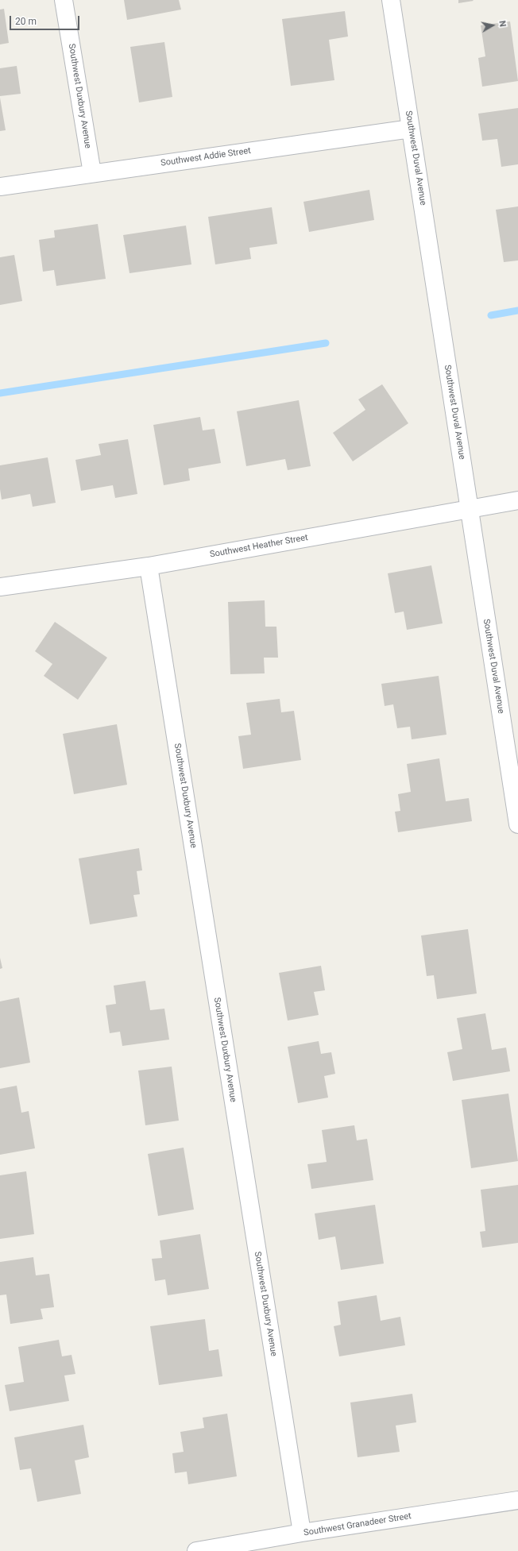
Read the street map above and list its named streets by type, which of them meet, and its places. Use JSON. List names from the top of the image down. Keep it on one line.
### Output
{"streets":{"street":["Southwest Duxbury Avenue","Southwest Addie Street","Southwest Duval Avenue","Southwest Heather Street","Southwest Granadeer Street"]},"crossings":[["Southwest Duxbury Avenue","Southwest Addie Street"],["Southwest Duxbury Avenue","Southwest Heather Street"],["Southwest Duxbury Avenue","Southwest Granadeer Street"],["Southwest Addie Street","Southwest Duval Avenue"],["Southwest Duval Avenue","Southwest Heather Street"]],"scale_bar":"20 m","north":"right"}
